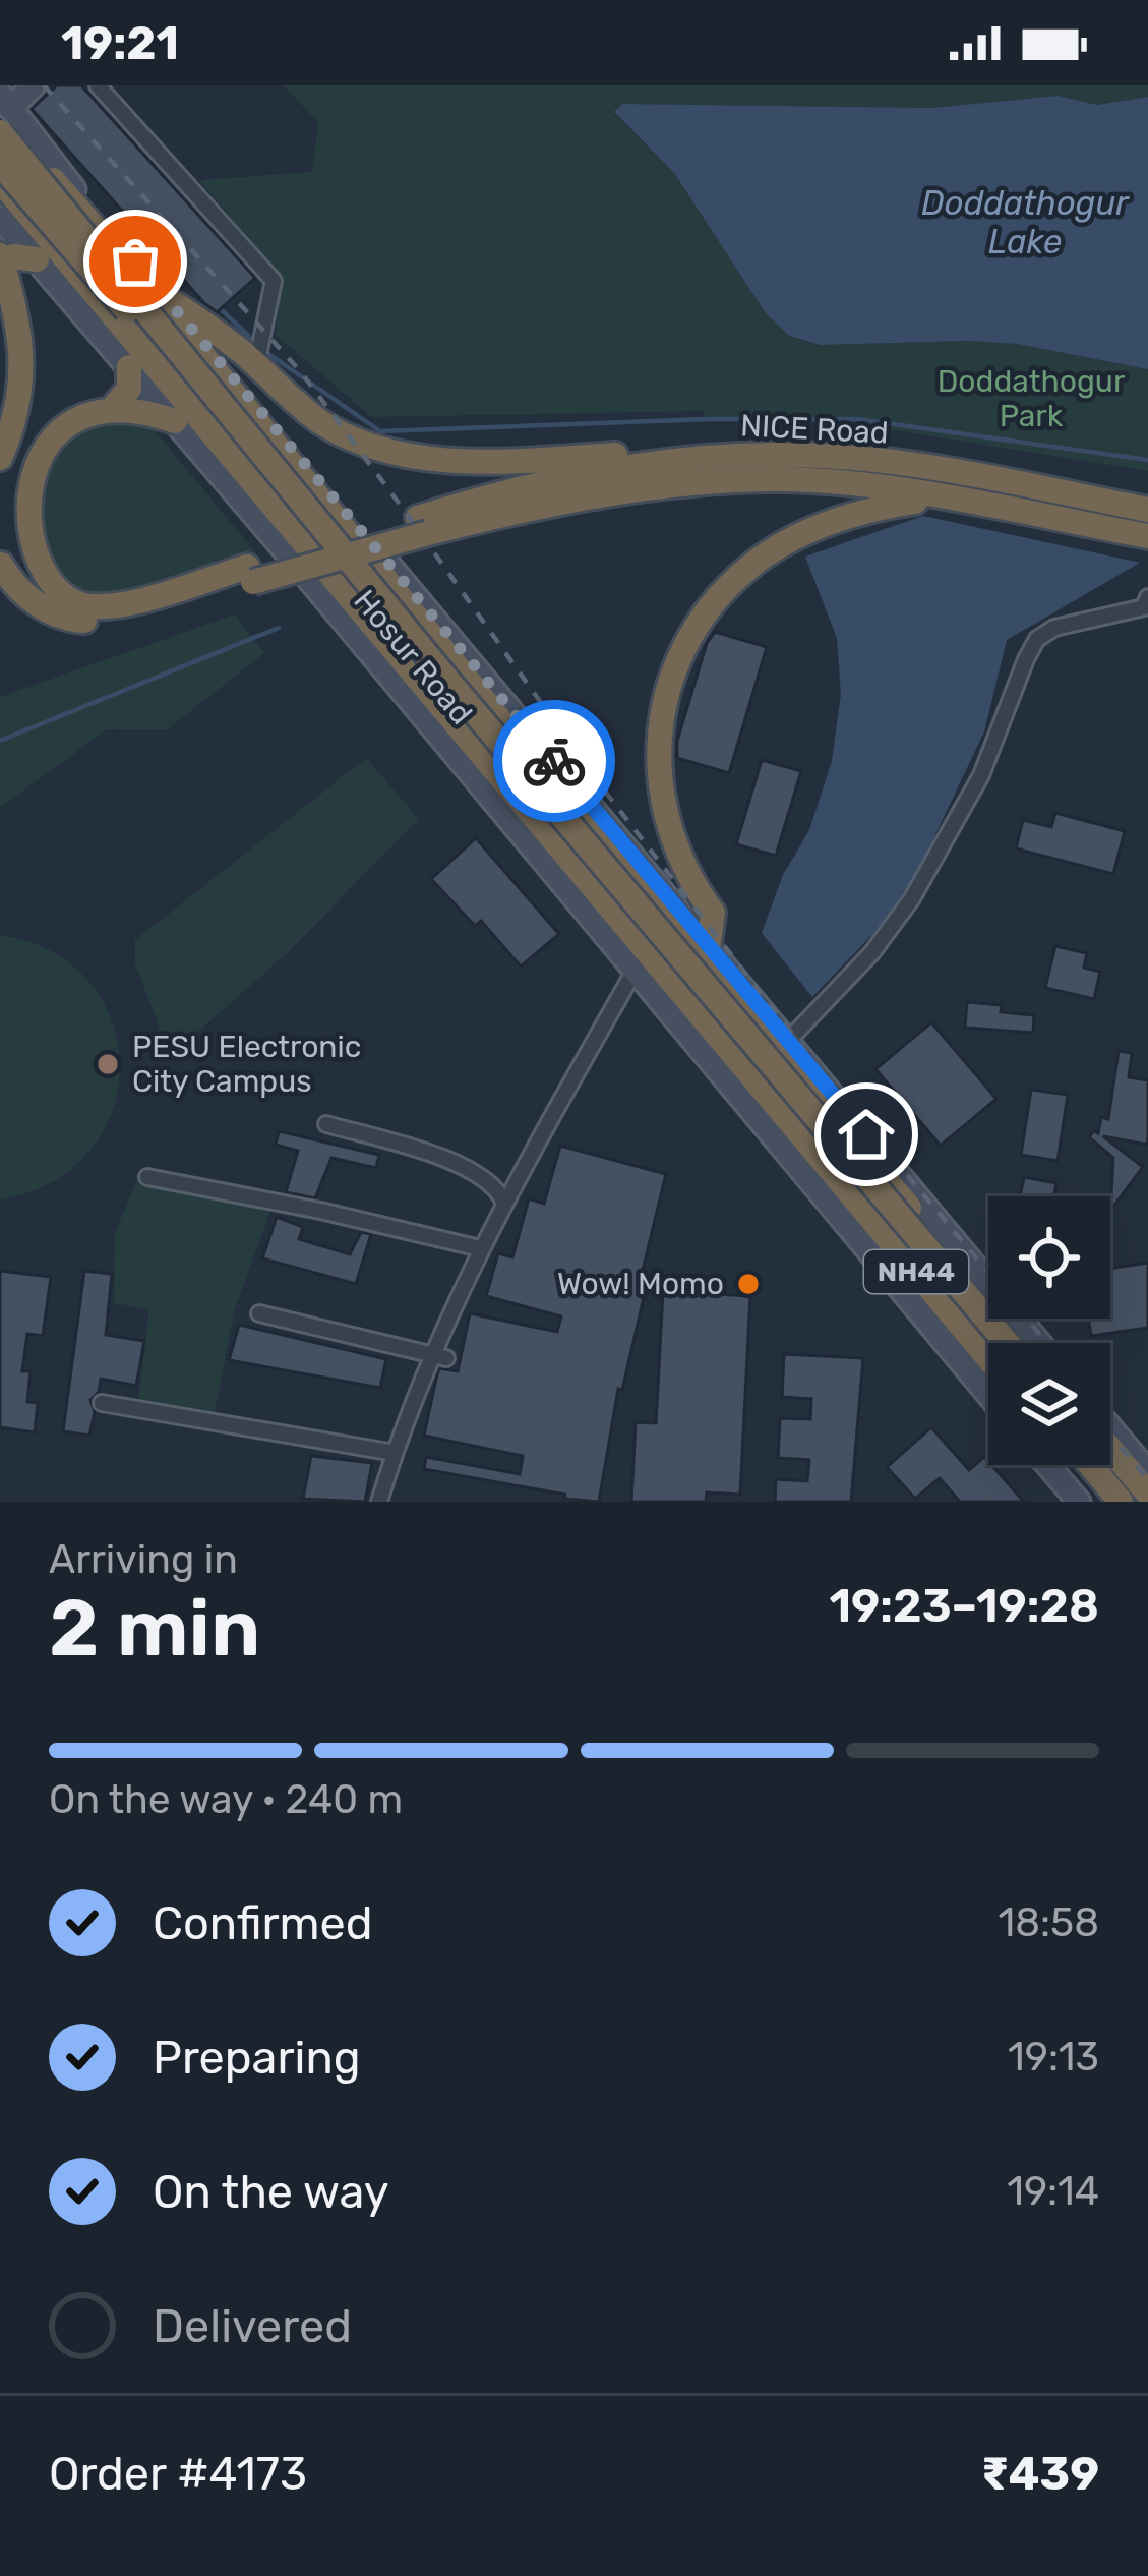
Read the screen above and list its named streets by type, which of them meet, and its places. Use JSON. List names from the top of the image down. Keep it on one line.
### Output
{"streets":{"highway":["NICE Road","Hosur Road","NH44"]},"water":["Doddathogur Lake"],"parks":["Doddathogur Park"],"places":["PESU Electronic City Campus","Wow! Momo"],"page":{"status":"19:21","heading":["2 min","Arriving in","19:23–19:28"],"panel":["Order #4173","₹439"],"bar":"On the way · 240 m","list":[["Confirmed","18:58"],["Preparing","19:13"],["On the way","19:14"],"Delivered"]}}
